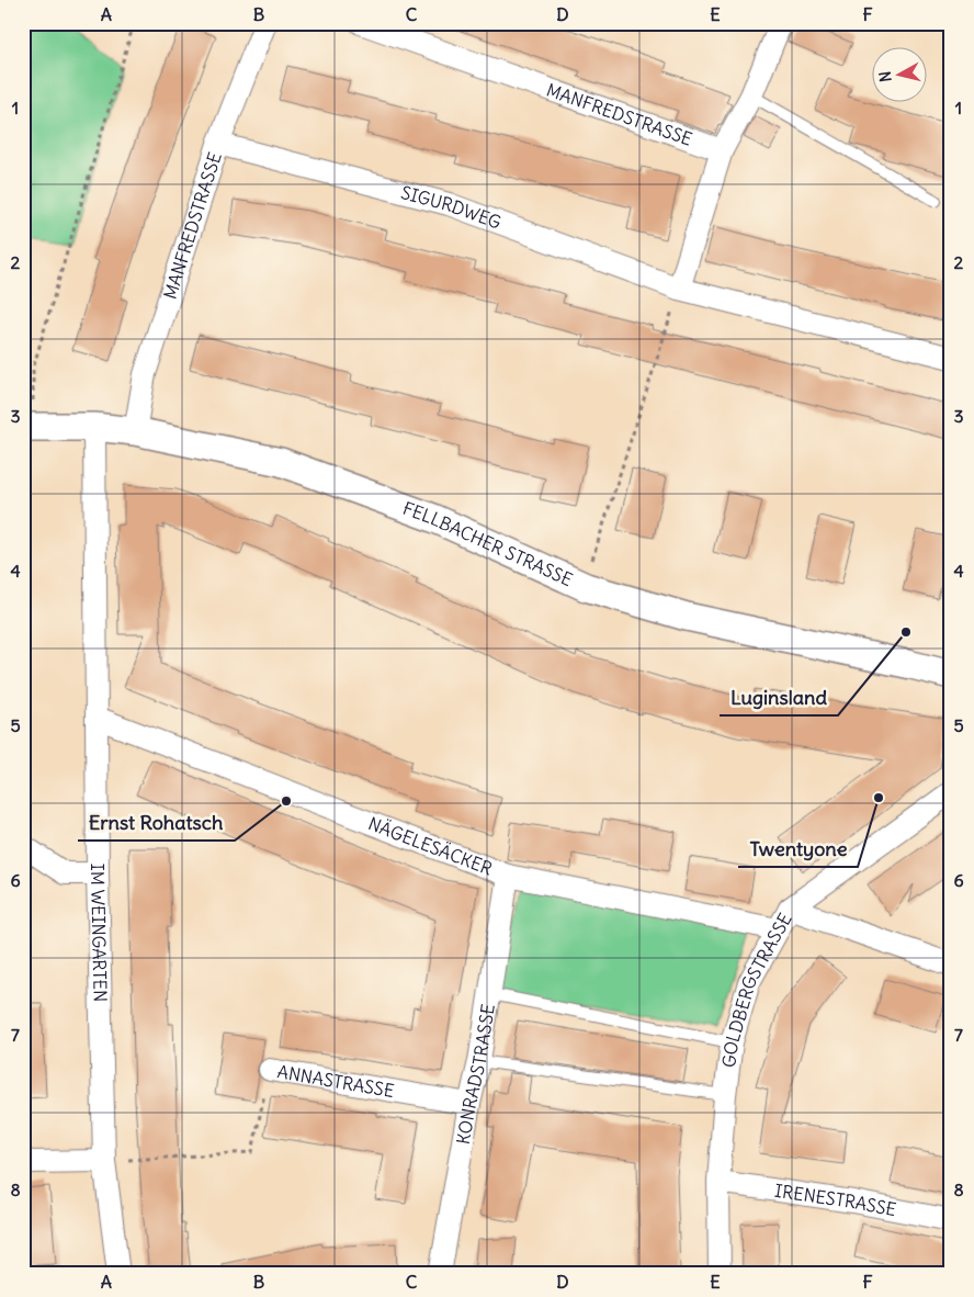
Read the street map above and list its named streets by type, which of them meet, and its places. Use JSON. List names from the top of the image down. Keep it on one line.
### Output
{"streets":{"street":["MANFREDSTRASSE","SIGURDWEG","FELLBACHER STRASSE","NÄGELESÄCKER","IM WEINGARTEN","GOLDBERGSTRASSE","KONRADSTRASSE","ANNASTRASSE","IRENESTRASSE"]},"crossings":[["MANFREDSTRASSE","SIGURDWEG"],["MANFREDSTRASSE","FELLBACHER STRASSE"],["FELLBACHER STRASSE","IM WEINGARTEN"],["NÄGELESÄCKER","IM WEINGARTEN"],["NÄGELESÄCKER","GOLDBERGSTRASSE"],["NÄGELESÄCKER","KONRADSTRASSE"],["IM WEINGARTEN","ANNASTRASSE"],["GOLDBERGSTRASSE","IRENESTRASSE"],["KONRADSTRASSE","ANNASTRASSE"]],"places":["Luginsland","Twentyone","Ernst Rohatsch"],"north":"left","grid":{"columns":["A","B","C","D","E","F"],"rows":["1","2","3","4","5","6","7","8"]}}
